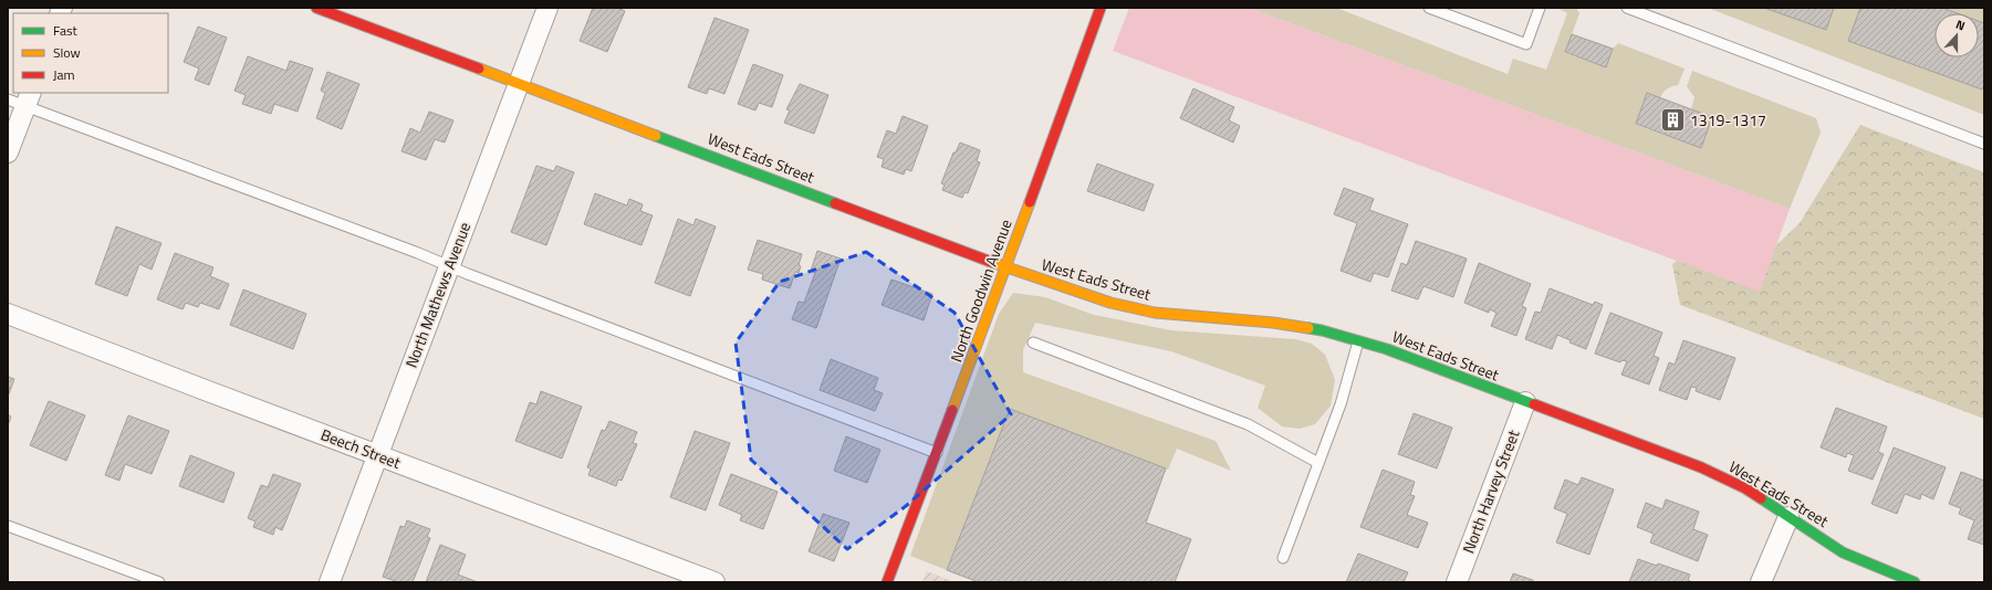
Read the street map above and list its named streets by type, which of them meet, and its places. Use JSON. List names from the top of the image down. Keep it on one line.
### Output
{"streets":{"street":["West Eads Street","North Goodwin Avenue","North Mathews Avenue","Beech Street","North Harvey Street"]},"crossings":[["West Eads Street","North Goodwin Avenue"],["West Eads Street","North Mathews Avenue"],["West Eads Street","North Harvey Street"],["North Mathews Avenue","Beech Street"]],"places":{"building":["1319-1317"]},"legend":["Fast","Slow","Jam"],"north":"top"}
